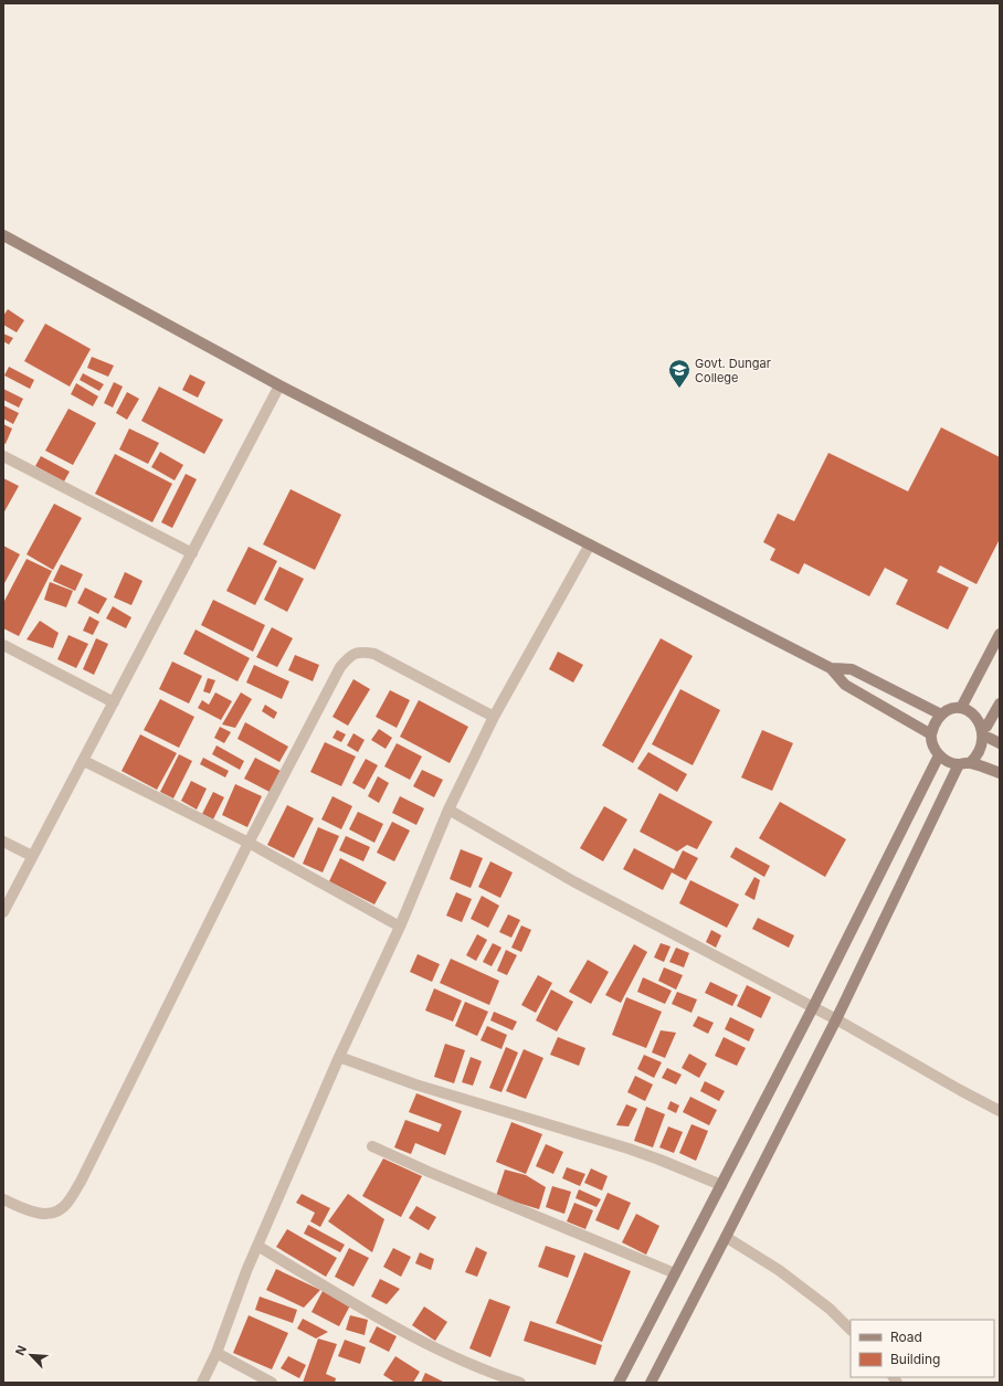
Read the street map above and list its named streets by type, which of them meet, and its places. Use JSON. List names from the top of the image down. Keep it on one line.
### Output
{"places":{"school or university":["Govt. Dungar College"]},"legend":["Road","Building"],"north":"top left"}
